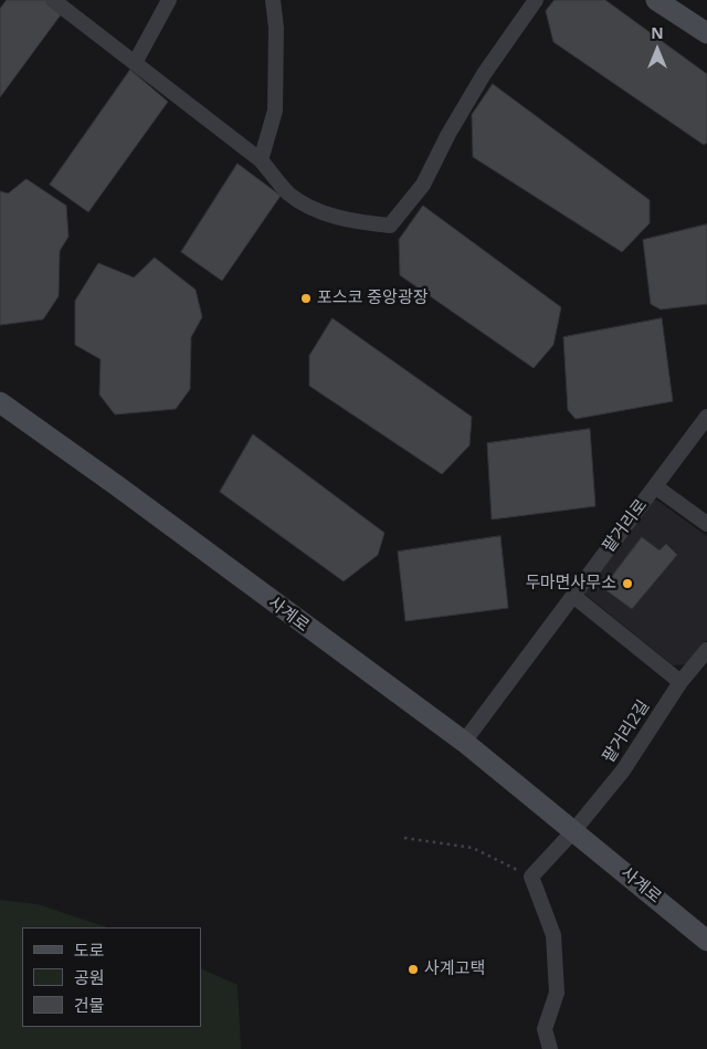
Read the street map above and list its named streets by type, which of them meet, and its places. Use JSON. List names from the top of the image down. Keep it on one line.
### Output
{"streets":{"main road":["사계로"],"street":["팥거리로","팥거리2길"]},"crossings":[["팥거리로","사계로"],["사계로","팥거리2길"]],"places":["포스코 중앙광장","두마면사무소","사계고택"],"legend":["도로","공원","건물"],"north":"top"}
